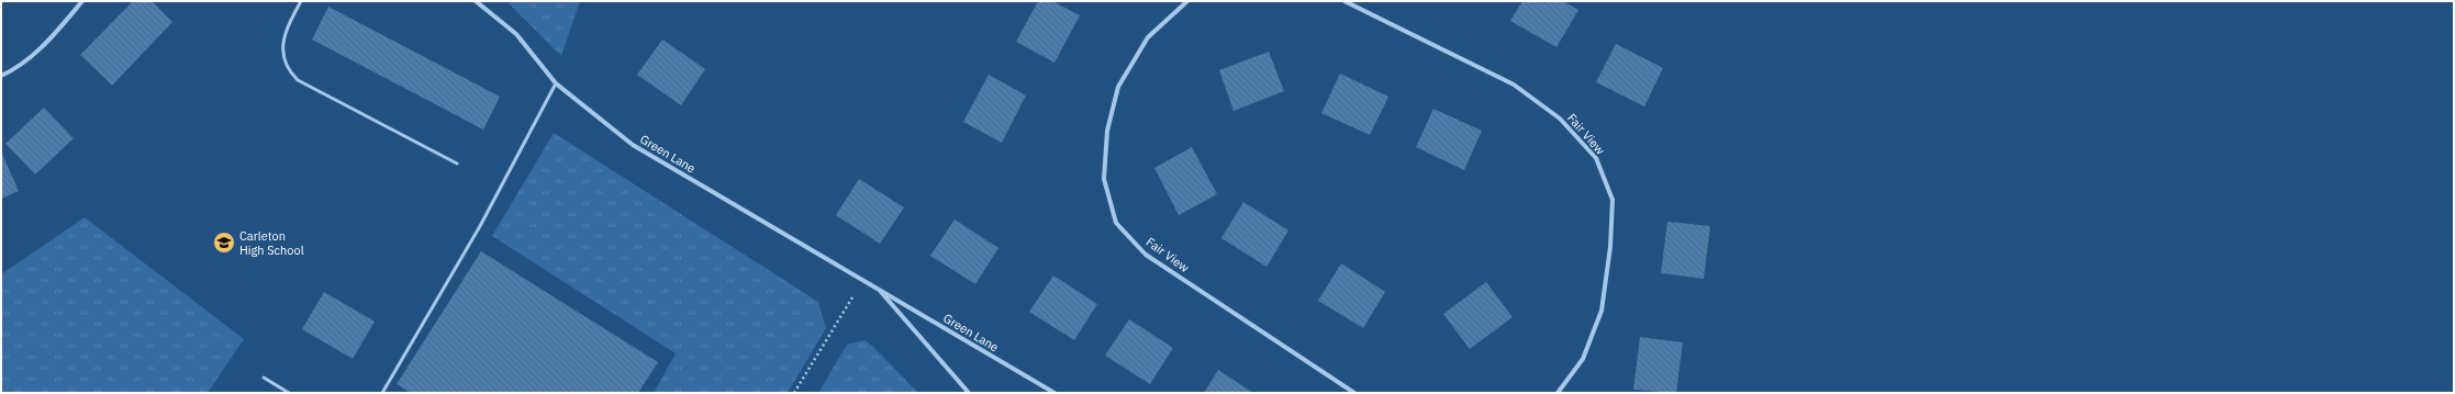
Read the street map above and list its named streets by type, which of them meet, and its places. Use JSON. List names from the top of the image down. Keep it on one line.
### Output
{"streets":{"street":["Fair View","Green Lane"]},"places":{"school or university":["Carleton High School"]}}
